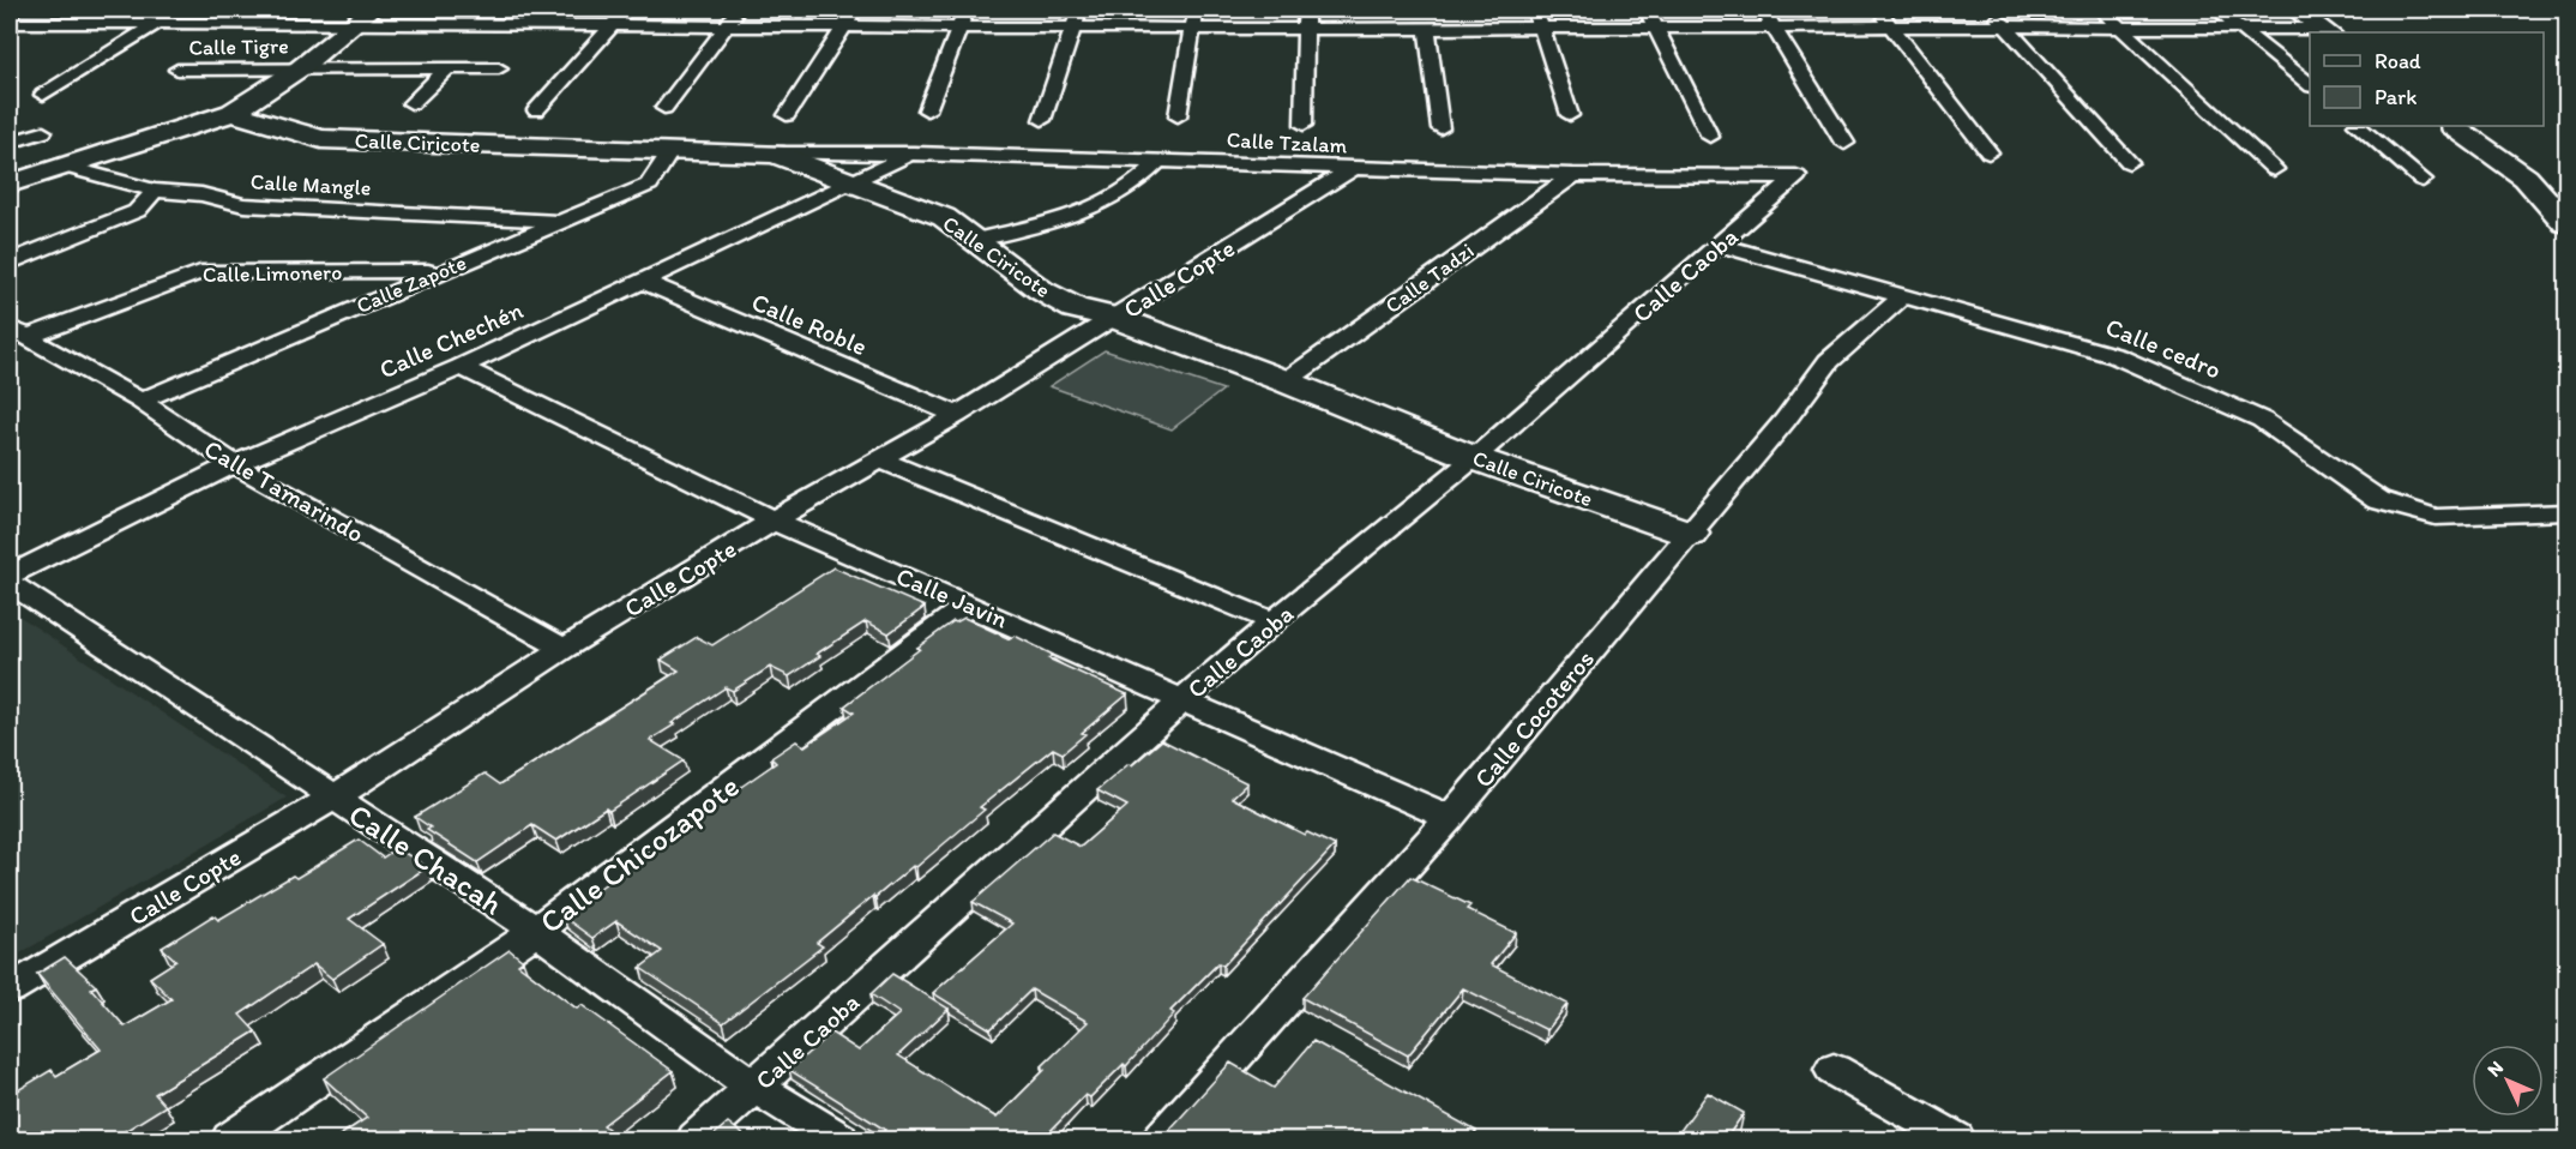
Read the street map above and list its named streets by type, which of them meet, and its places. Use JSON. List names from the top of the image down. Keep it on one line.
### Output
{"streets":{"street":["Calle Tigre","Calle Ciricote","Calle Tzalam","Calle Mangle","Calle Limonero","Calle Caoba","Calle Copte","Calle Tadzi","Calle Zapote","Calle Roble","Calle Chechén","Calle cedro","Calle Tamarindo","Calle Javin","Calle Cocoteros","Calle Chicozapote","Calle Chacah"]},"crossings":[["Calle Ciricote","Calle Tzalam"],["Calle Ciricote","Calle Caoba"],["Calle Ciricote","Calle Copte"],["Calle Ciricote","Calle Tadzi"],["Calle Ciricote","Calle Zapote"],["Calle Ciricote","Calle Chechén"],["Calle Ciricote","Calle Cocoteros"],["Calle Tzalam","Calle Caoba"],["Calle Tzalam","Calle Copte"],["Calle Tzalam","Calle Tadzi"],["Calle Tzalam","Calle Chechén"],["Calle Mangle","Calle Zapote"],["Calle Limonero","Calle Zapote"],["Calle Limonero","Calle Tamarindo"],["Calle Caoba","Calle cedro"],["Calle Caoba","Calle Javin"],["Calle Caoba","Calle Chacah"],["Calle Copte","Calle Roble"],["Calle Copte","Calle Tamarindo"],["Calle Copte","Calle Javin"],["Calle Copte","Calle Chacah"],["Calle Zapote","Calle Tamarindo"],["Calle Roble","Calle Chechén"],["Calle Chechén","Calle Tamarindo"],["Calle Chechén","Calle Javin"],["Calle cedro","Calle Cocoteros"],["Calle Javin","Calle Cocoteros"],["Calle Javin","Calle Chicozapote"],["Calle Chicozapote","Calle Chacah"]],"legend":["Road","Park"],"north":"top left"}
